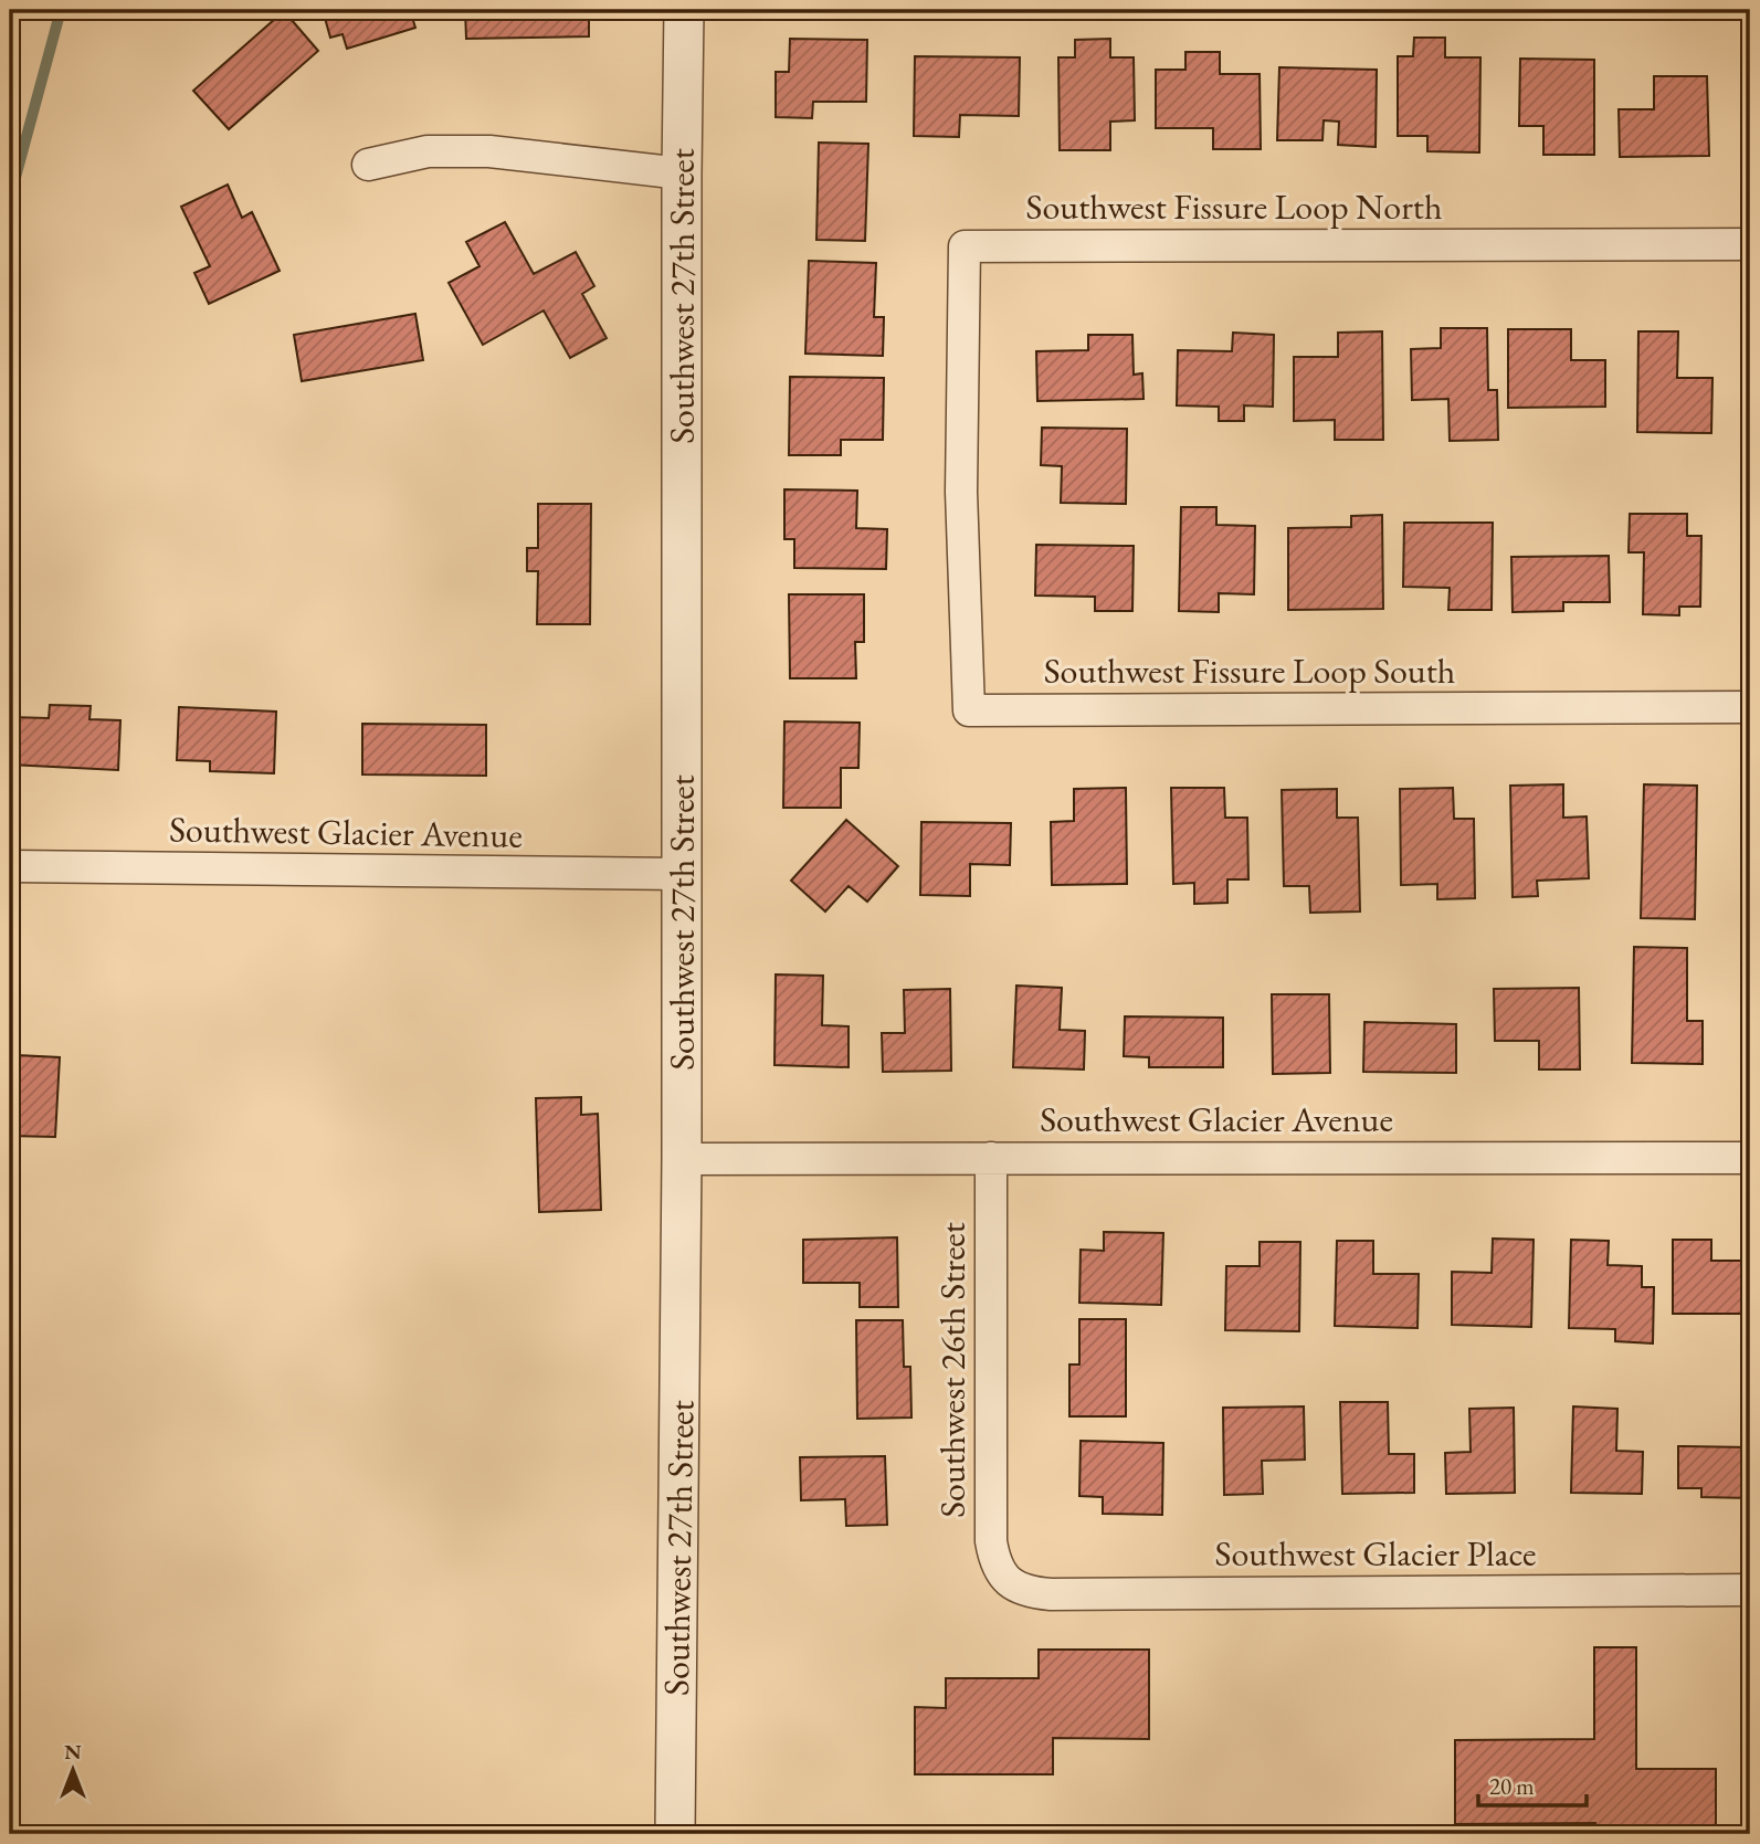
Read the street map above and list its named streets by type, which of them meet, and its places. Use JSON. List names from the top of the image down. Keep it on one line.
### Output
{"streets":{"street":["Southwest Fissure Loop North","Southwest 27th Street","Southwest Fissure Loop South","Southwest Glacier Avenue","Southwest 26th Street","Southwest Glacier Place"]},"crossings":[["Southwest Fissure Loop North","Southwest Fissure Loop South"],["Southwest 27th Street","Southwest Glacier Avenue"],["Southwest Glacier Avenue","Southwest 26th Street"],["Southwest 26th Street","Southwest Glacier Place"]],"scale_bar":"20 m","north":"top"}
